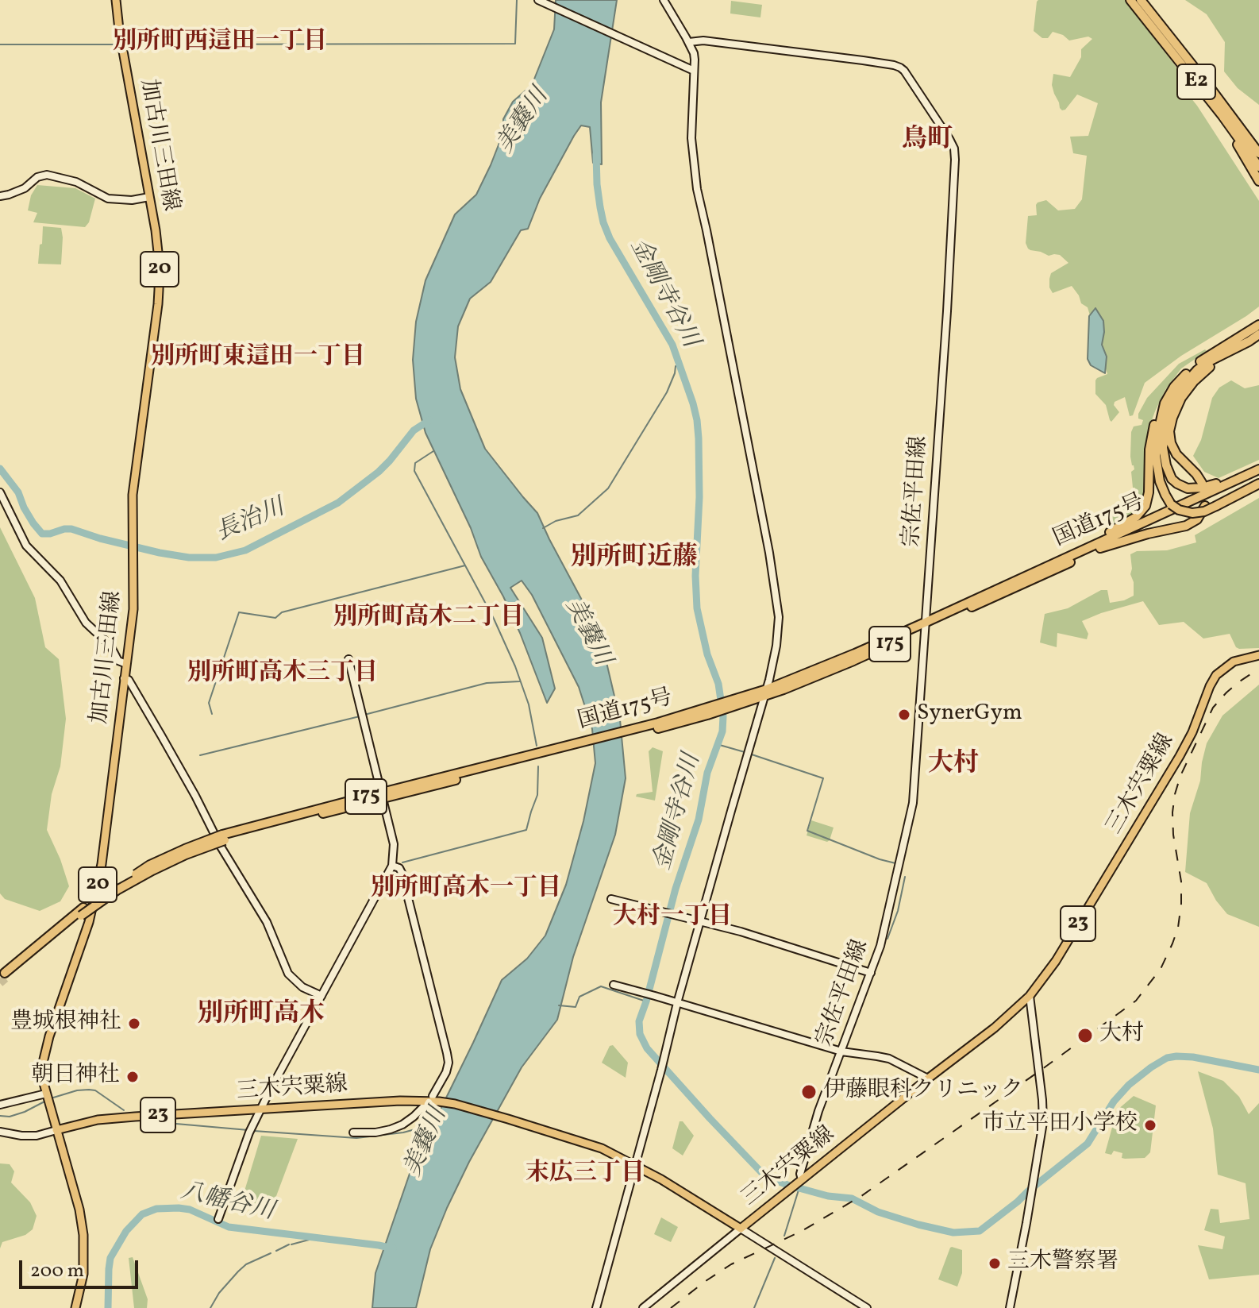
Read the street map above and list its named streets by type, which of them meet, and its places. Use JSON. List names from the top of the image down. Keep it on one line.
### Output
{"streets":{"highway":["E2","国道175号","175"],"main road":["加古川三田線","20","三木宍粟線","23"],"street":["宗佐平田線"]},"crossings":[["加古川三田線","三木宍粟線"],["宗佐平田線","国道175号"],["宗佐平田線","三木宍粟線"]],"districts":["別所町西這田一丁目","鳥町","別所町東這田一丁目","別所町近藤","別所町高木二丁目","別所町高木三丁目","大村","別所町高木一丁目","大村一丁目","別所町高木","末広三丁目"],"water":["美嚢川","金剛寺谷川","長治川","八幡谷川"],"places":["SynerGym","豊城根神社","大村","朝日神社","伊藤眼科クリニック","市立平田小学校","三木警察署"],"scale_bar":"200 m"}
